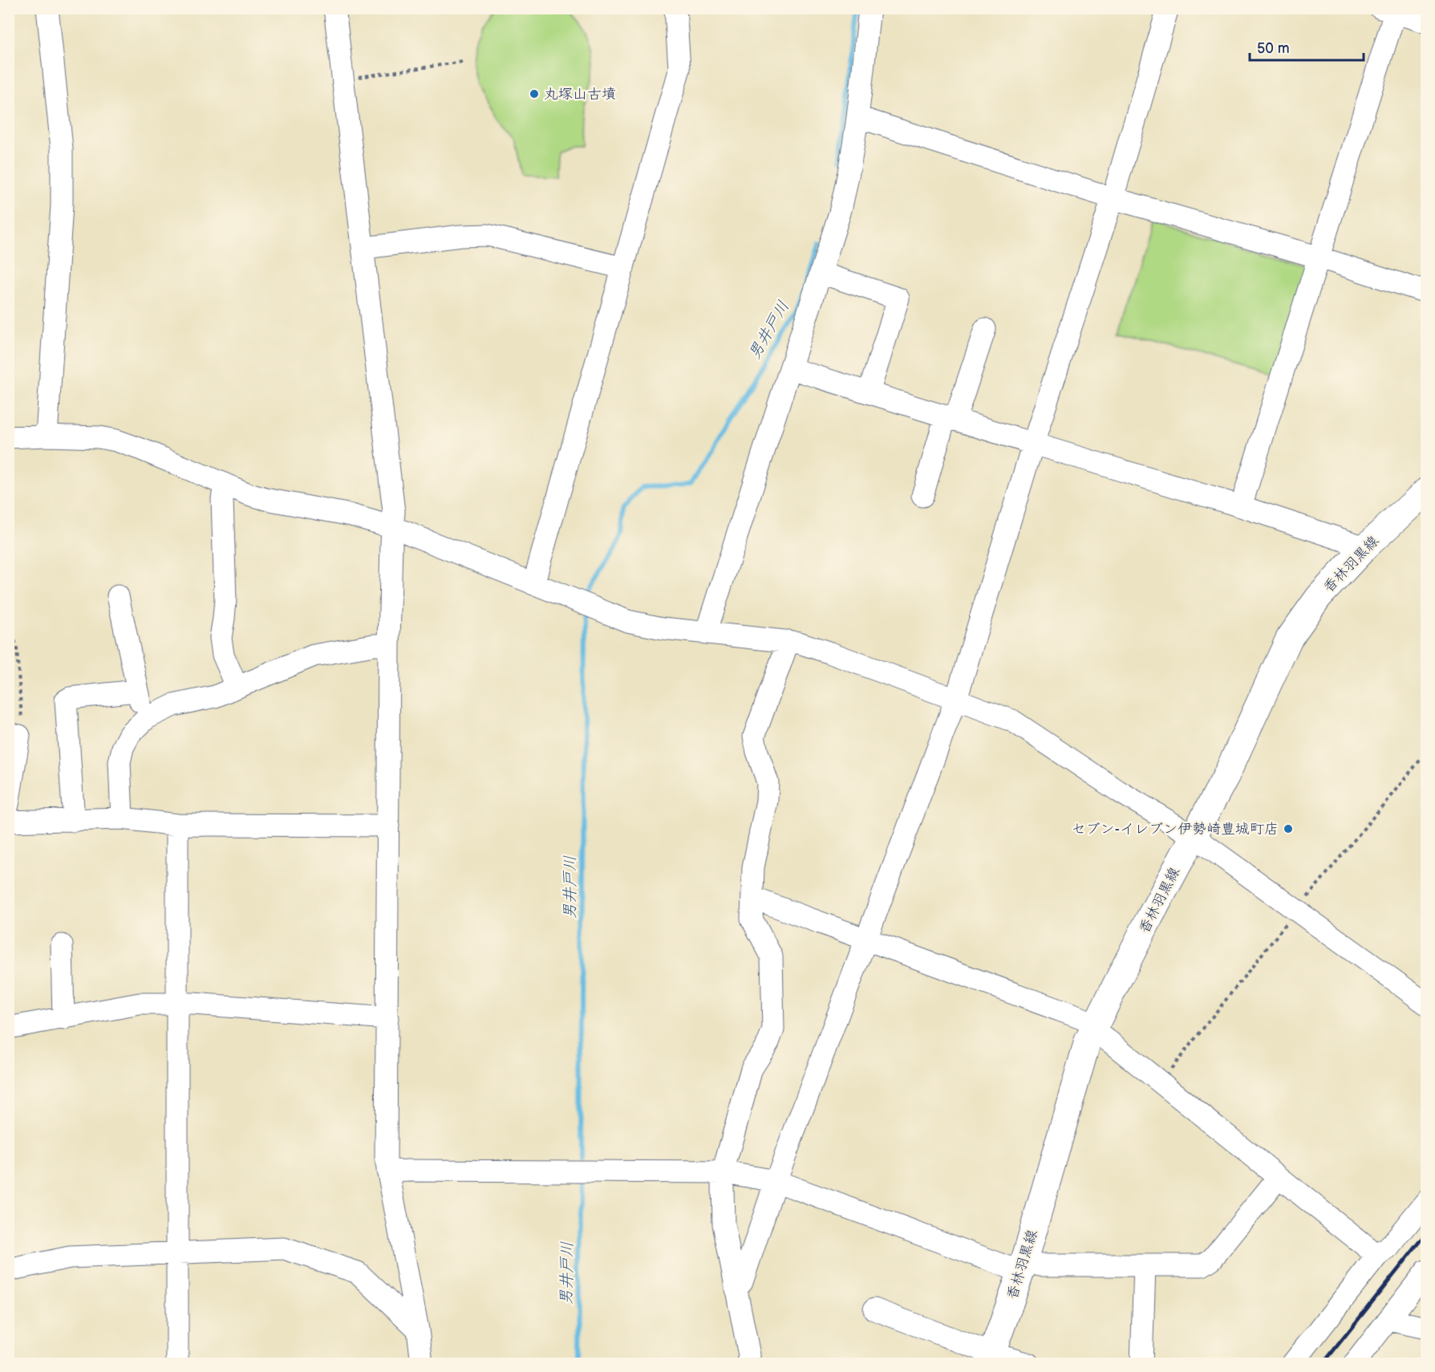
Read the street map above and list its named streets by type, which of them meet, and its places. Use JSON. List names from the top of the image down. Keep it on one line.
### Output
{"streets":{"main road":["香林羽黒線"]},"water":["男井戸川"],"places":["丸塚山古墳","セブン-イレブン伊勢崎豊城町店"],"scale_bar":"50 m"}
